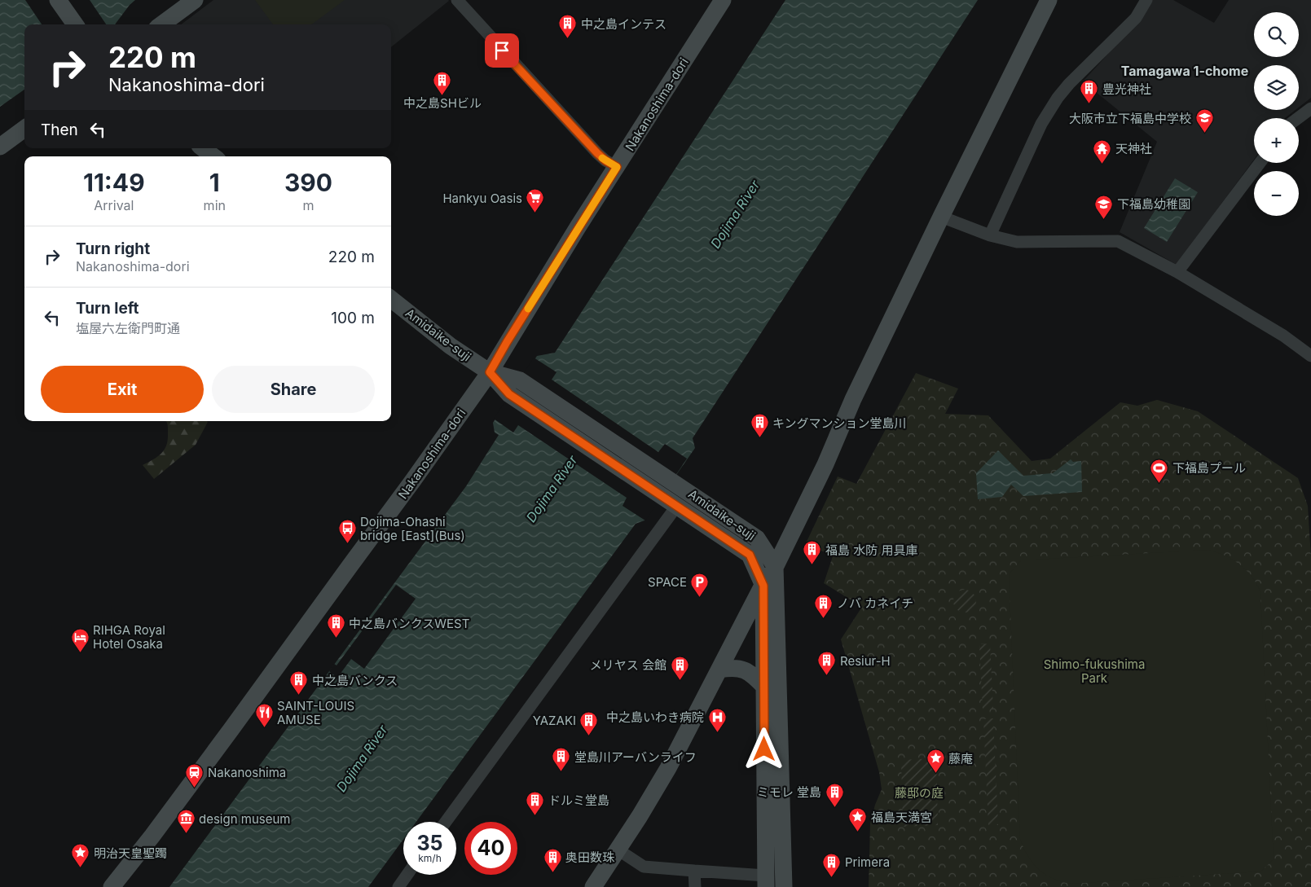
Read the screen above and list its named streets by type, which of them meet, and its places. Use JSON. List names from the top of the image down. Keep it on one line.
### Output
{"streets":{"street":["Nakanoshima-dori","Amidaike-suji"]},"crossings":[["Nakanoshima-dori","Amidaike-suji"]],"districts":["Tamagawa 1-chome"],"water":["Dojima River"],"parks":["Shimo-fukushima Park","藤邸の庭"],"places":{"building":["中之島インテス","中之島SHビル","豊光神社","キングマンション堂島川","福島 水防 用具庫","ノバ カネイチ","中之島バンクスWEST","Resiur-H","メリヤス 会館","中之島バンクス","YAZAKI","堂島川アーバンライフ","ミモレ 堂島","ドルミ堂島","奥田数珠","Primera"],"school or university":["大阪市立下福島中学校","下福島幼稚園"],"temple":["天神社"],"supermarket":["Hankyu Oasis"],"sports":["下福島プール"],"bus stop":["Dojima-Ohashi bridge [East](Bus)"],"parking":["SPACE"],"hotel":["RIHGA Royal Hotel Osaka"],"restaurant":["SAINT-LOUIS AMUSE"],"hospital":["中之島いわき病院"],"place":["藤庵","福島天満宮","明治天皇聖躅"],"station":["Nakanoshima"],"museum":["design museum"]},"page":{"map_buttons":["+","−"],"turn":["220 m","Nakanoshima-dori"],"then":"Then","eta":["11:49","Arrival","1","min","390","m"],"list":[{"name":"Turn right","note":"Nakanoshima-dori","value":"220 m"},{"name":"Turn left","note":"塩屋六左衛門町通","value":"100 m"}],"buttons":["Exit","Share"],"speed":"35 km/h","limit":"40"}}
